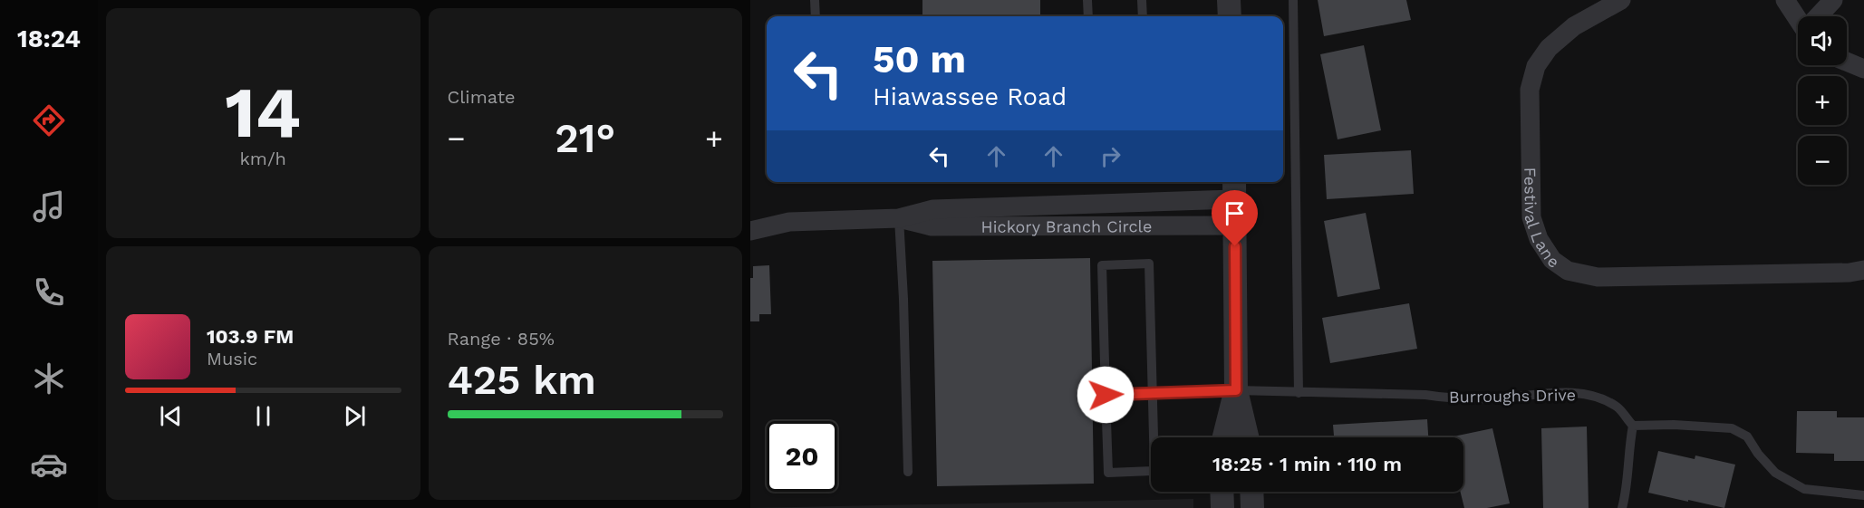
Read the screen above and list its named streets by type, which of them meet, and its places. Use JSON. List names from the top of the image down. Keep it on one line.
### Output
{"streets":{"street":["Festival Lane","Hickory Branch Circle"],"lane":["Burroughs Drive"]},"page":{"tabs":"18:24","tile":[["14","km/h"],"Climate",["Range · 85%","425 km"]],"map_buttons":["+","−"],"turn":["50 m","Hiawassee Road"],"heat":["−","21°","+"],"song":["103.9 FM","Music"],"limit":"20","trip":"18:25 · 1 min · 110 m"}}
